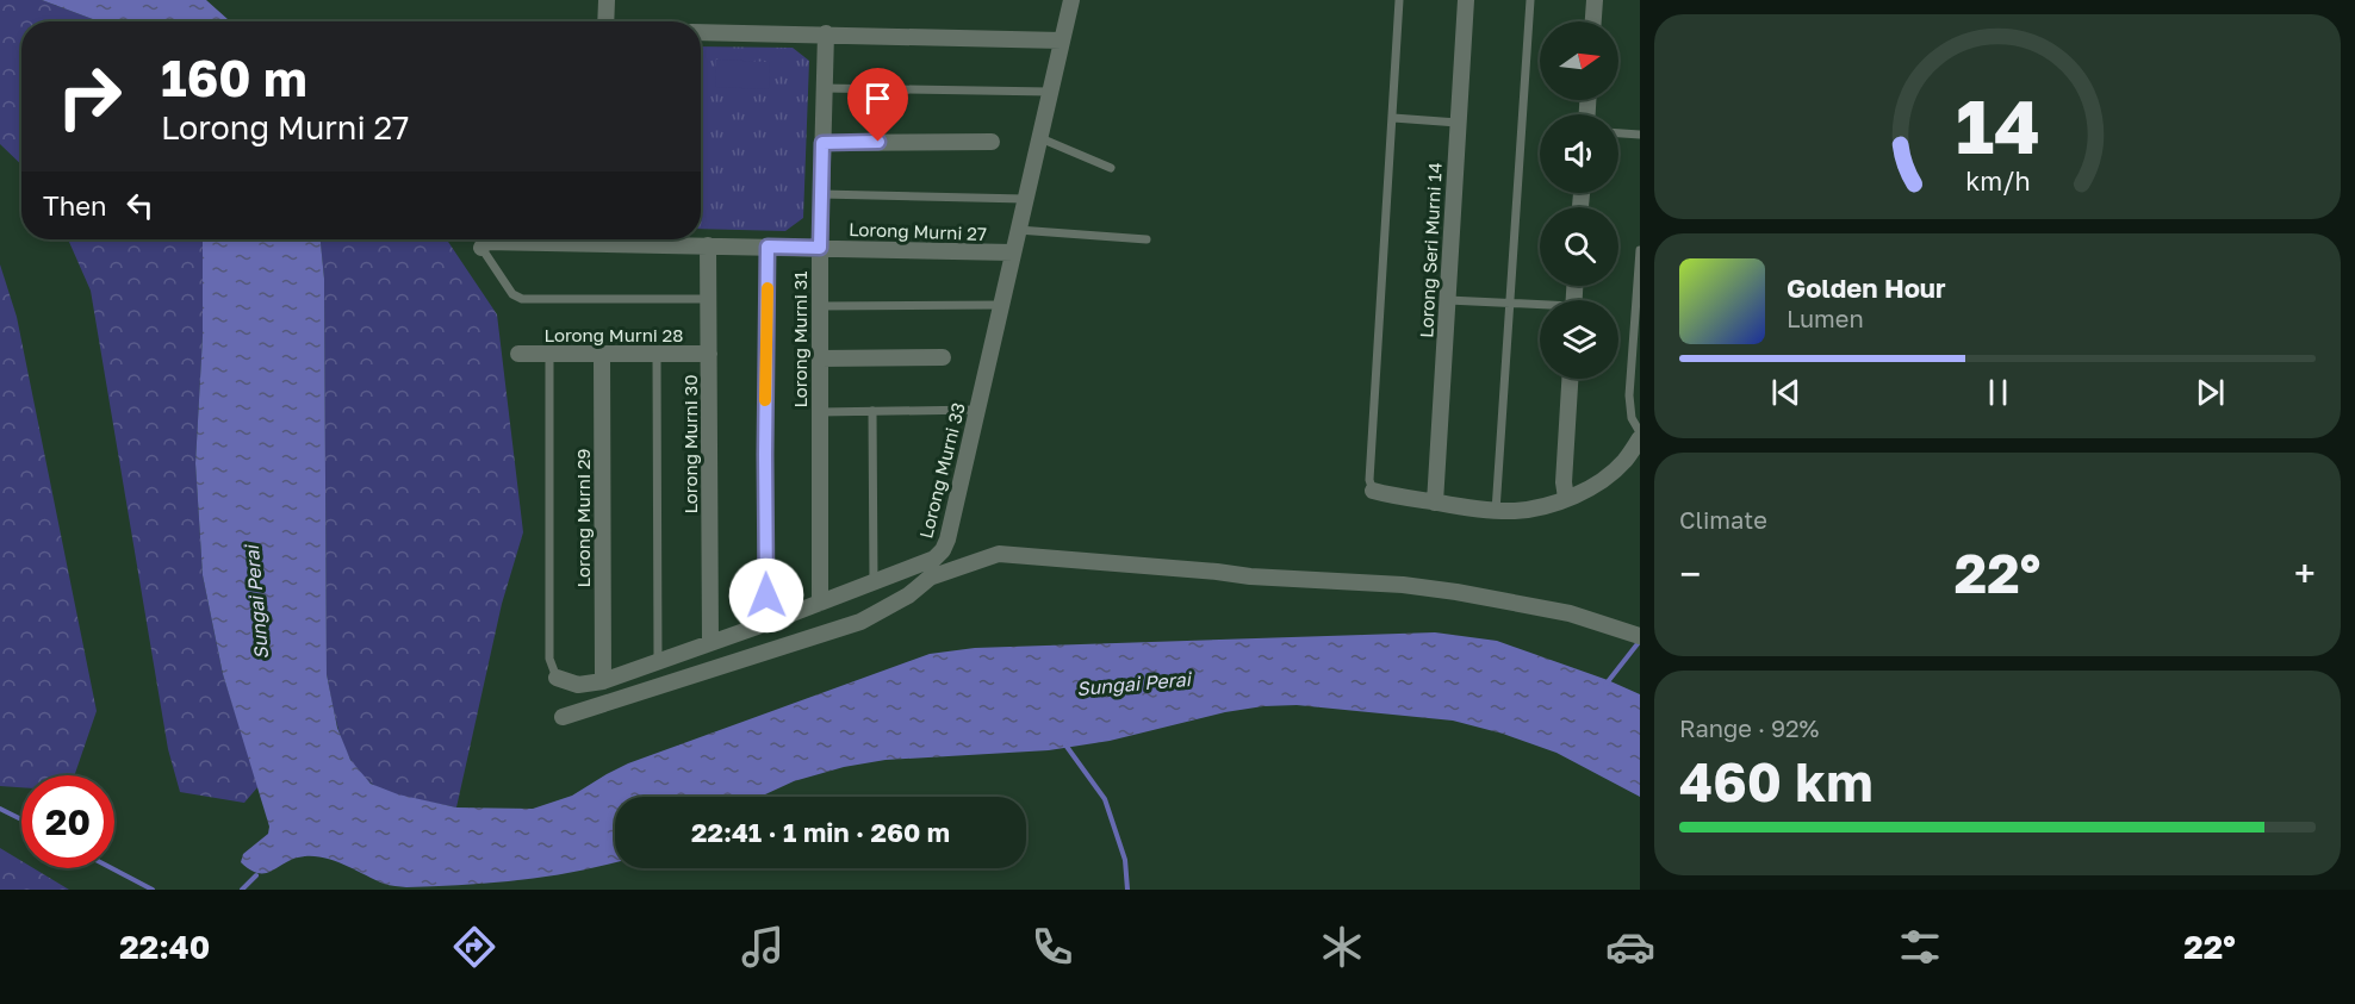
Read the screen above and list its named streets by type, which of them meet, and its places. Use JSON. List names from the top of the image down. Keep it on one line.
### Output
{"streets":{"street":["Lorong Murni 27","Lorong Seri Murni 14","Lorong Murni 28","Lorong Murni 31","Lorong Murni 30","Lorong Murni 33","Lorong Murni 29"]},"crossings":[["Lorong Murni 27","Lorong Murni 31"],["Lorong Murni 27","Lorong Murni 30"],["Lorong Murni 27","Lorong Murni 33"],["Lorong Murni 28","Lorong Murni 30"],["Lorong Murni 28","Lorong Murni 29"],["Lorong Murni 31","Lorong Murni 33"],["Lorong Murni 30","Lorong Murni 33"],["Lorong Murni 33","Lorong Murni 29"]],"water":["Sungai Perai"],"north":"right","page":{"turn":["160 m","Lorong Murni 27"],"then":"Then","song":["Golden Hour","Lumen"],"tile":["Climate",["Range · 92%","460 km"]],"heat":["−","22°","+"],"limit":"20","trip":"22:41 · 1 min · 260 m","tabs":["22:40","22°"],"gauge":["14","km/h"]}}
